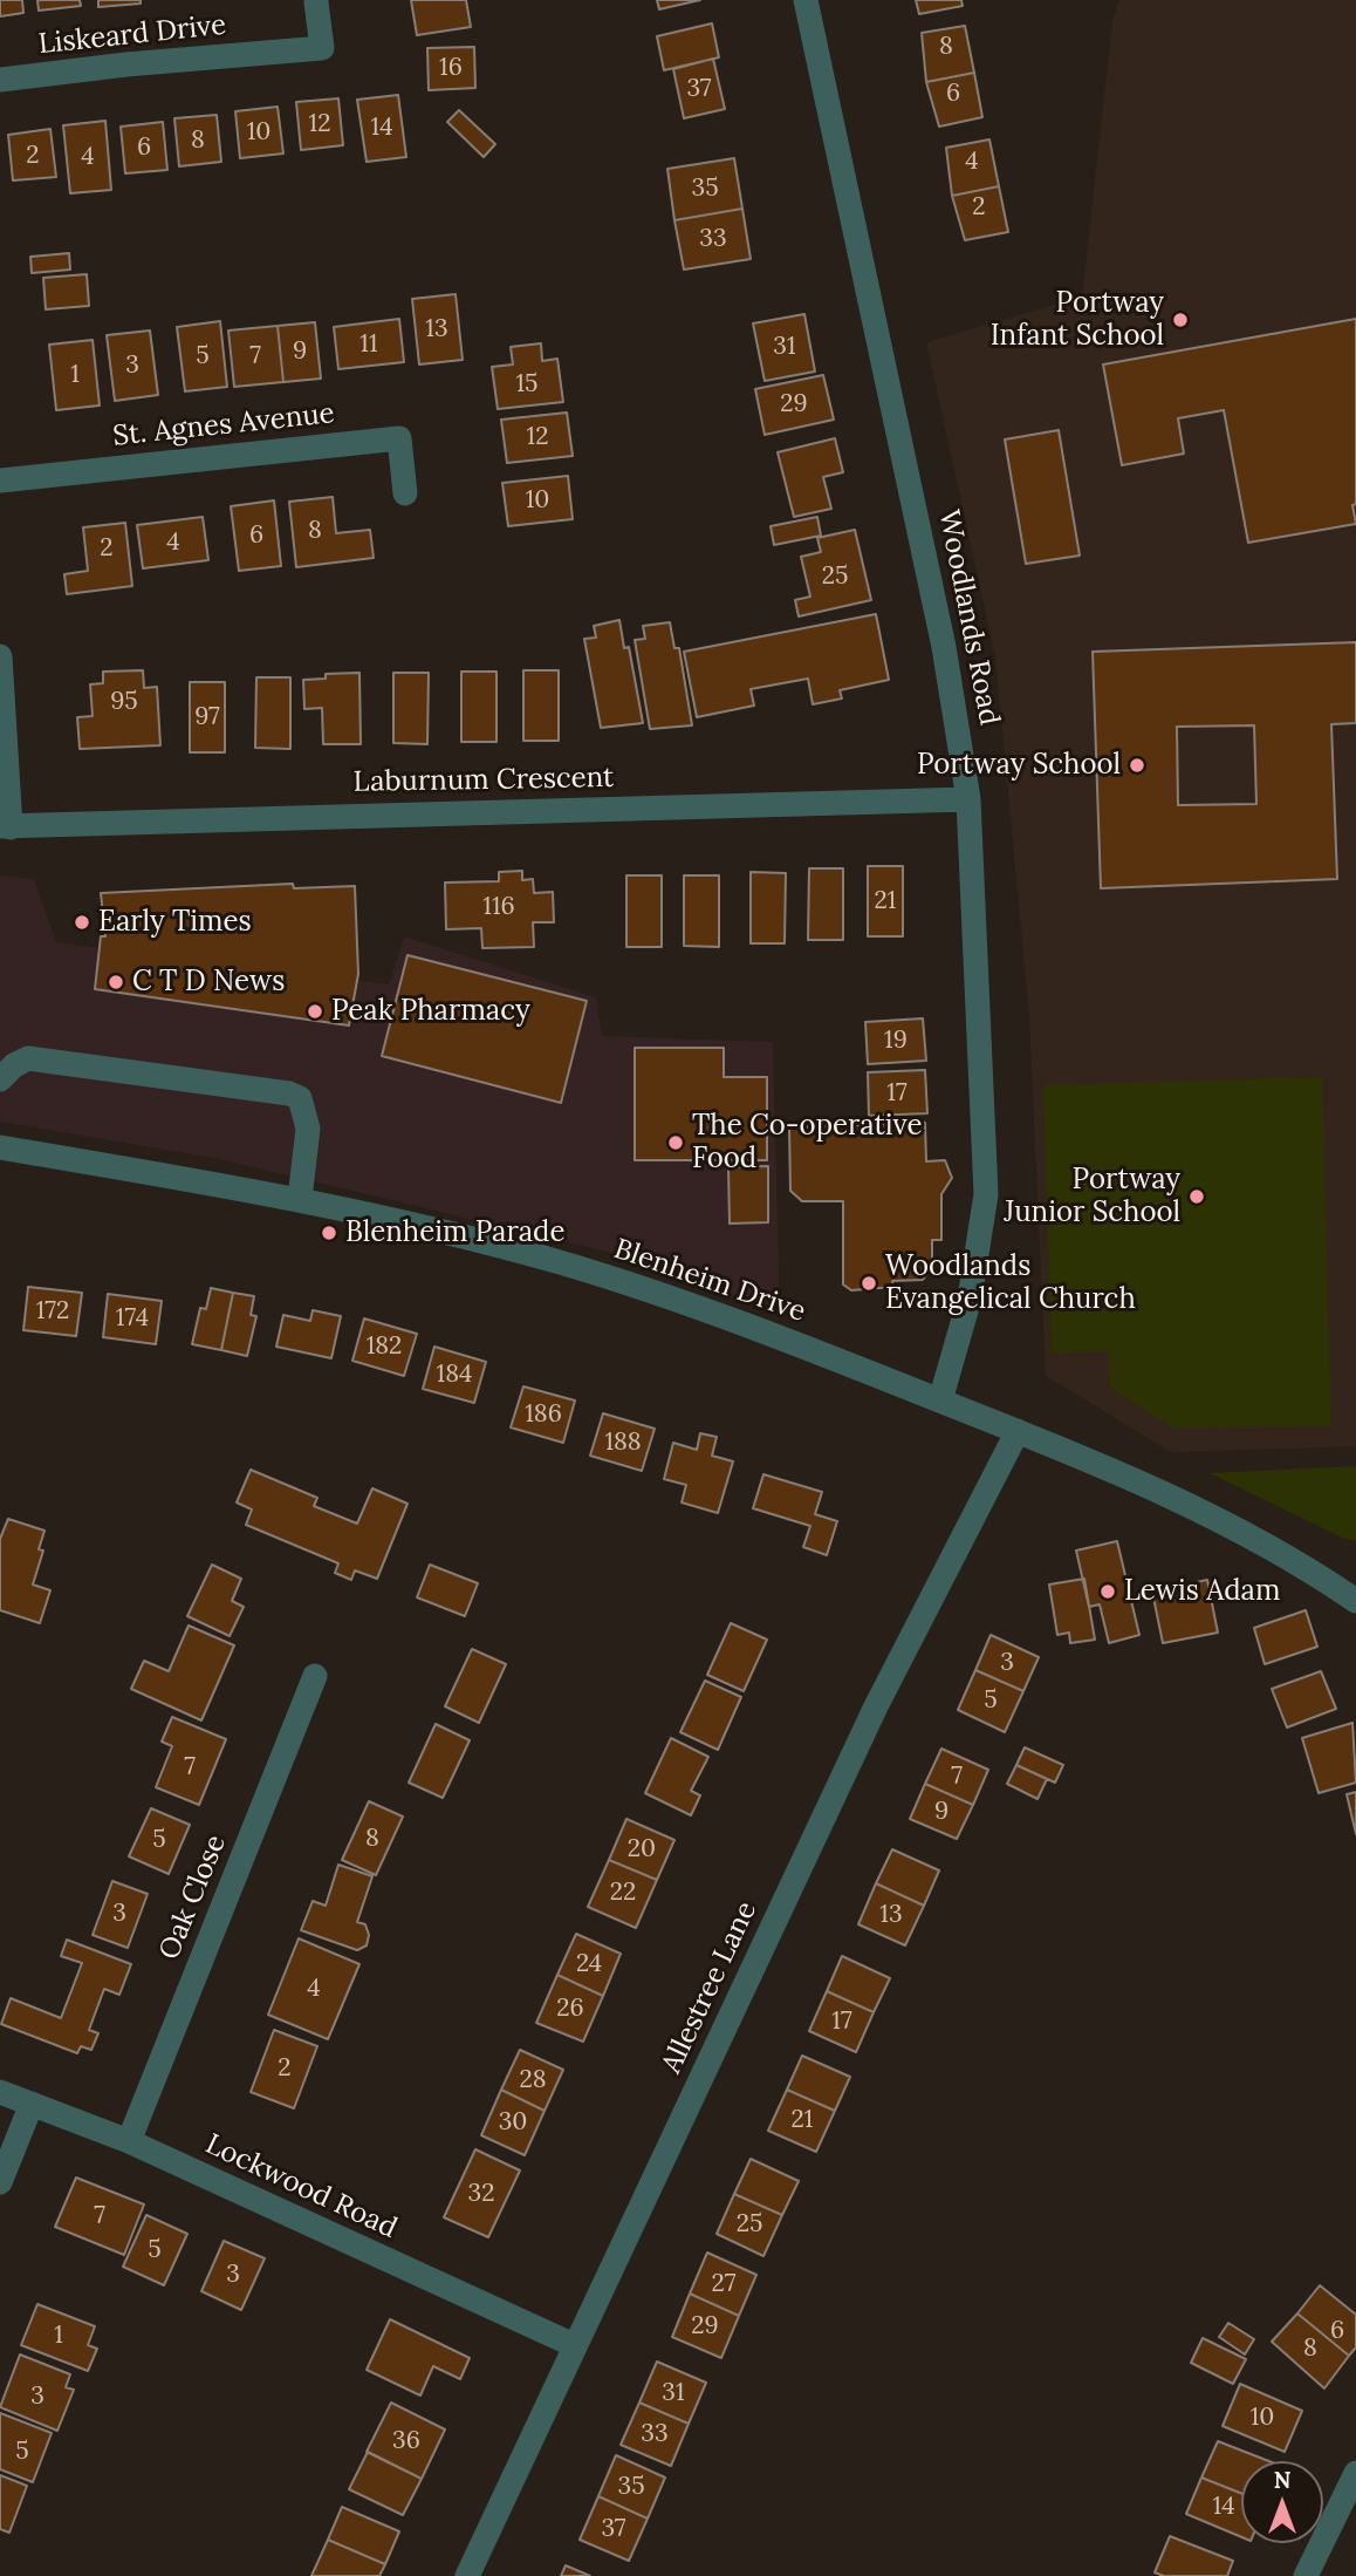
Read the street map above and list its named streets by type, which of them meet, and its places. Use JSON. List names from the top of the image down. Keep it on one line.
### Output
{"streets":{"street":["Liskeard Drive","St. Agnes Avenue","Woodlands Road","Laburnum Crescent","Blenheim Drive","Oak Close","Allestree Lane","Lockwood Road"]},"crossings":[["Woodlands Road","Laburnum Crescent"],["Woodlands Road","Blenheim Drive"],["Blenheim Drive","Allestree Lane"],["Oak Close","Lockwood Road"],["Allestree Lane","Lockwood Road"]],"places":["Portway Infant School","Portway School","Early Times","C T D News","Peak Pharmacy","The Co-operative Food","Portway Junior School","Blenheim Parade","Woodlands Evangelical Church","Lewis Adam"],"house_numbers":["8","16","37","6","12","14","10","8","6","2","4","4","35","2","33","13","11","31","9","5","7","3","1","15","29","12","10","8","6","4","2","25","95","97","21","116","19","17","172","174","182","184","186","188","3","5","7","7","9","8","5","20","22","3","13","24","4","26","17","2","28","21","30","32","7","25","5","3","27","29","6","1","8","31","3","10","33","36","5","35","14","37"],"north":"top"}
